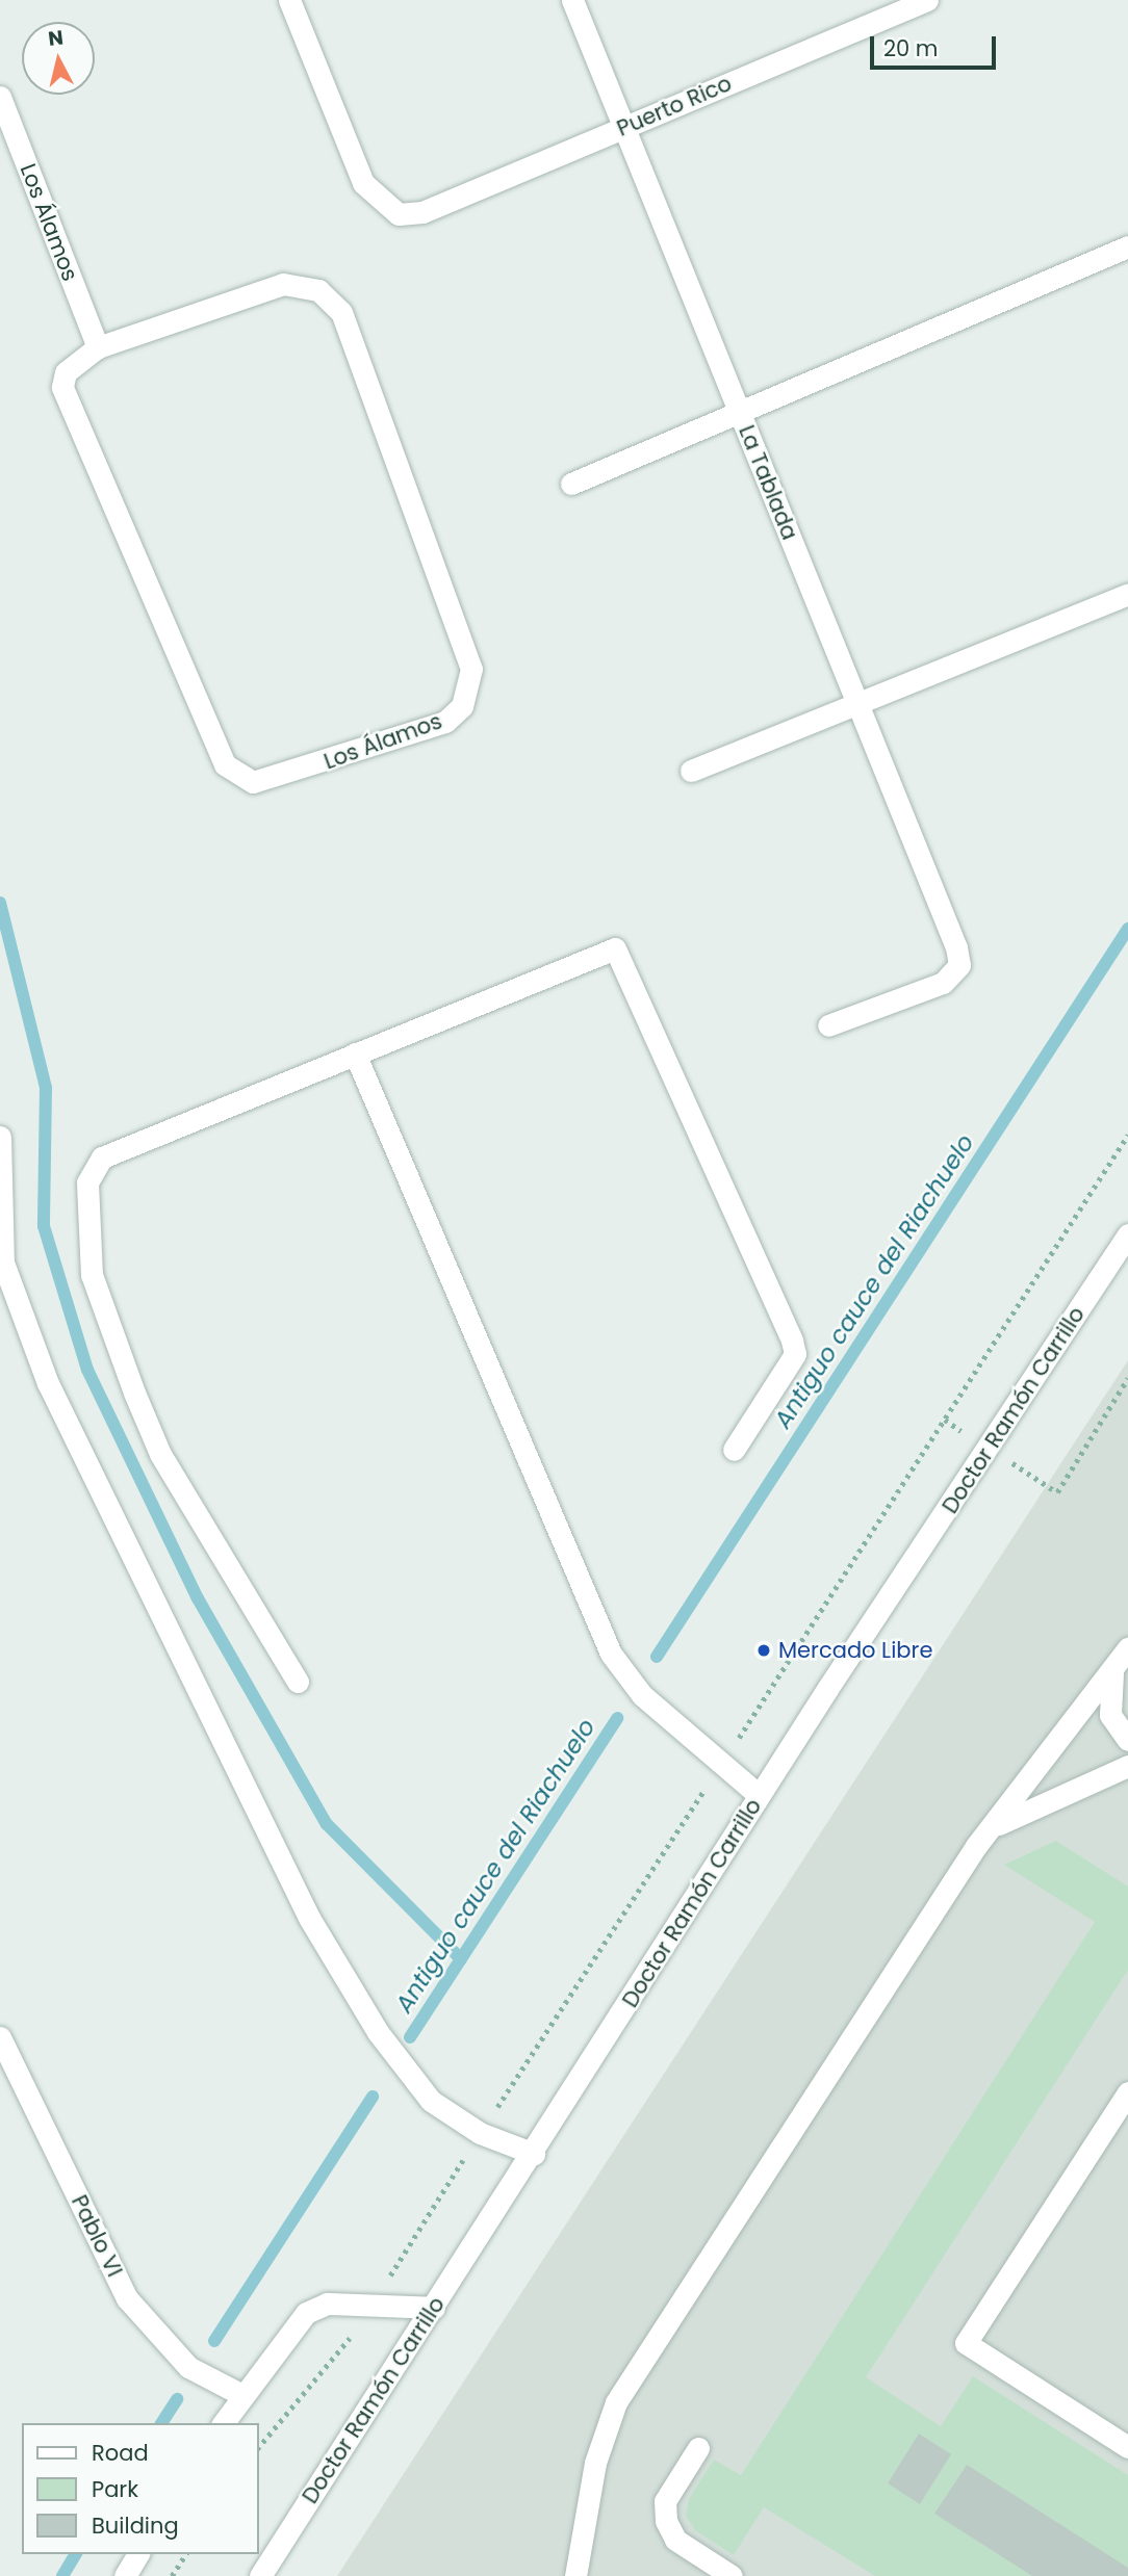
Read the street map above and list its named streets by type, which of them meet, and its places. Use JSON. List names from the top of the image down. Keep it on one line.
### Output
{"streets":{"street":["Puerto Rico","Los Álamos","La Tablada","Doctor Ramón Carrillo","Pablo VI"]},"crossings":[["Puerto Rico","La Tablada"]],"water":["Antiguo cauce del Riachuelo"],"places":["Mercado Libre"],"legend":["Road","Park","Building"],"scale_bar":"20 m","north":"top"}
